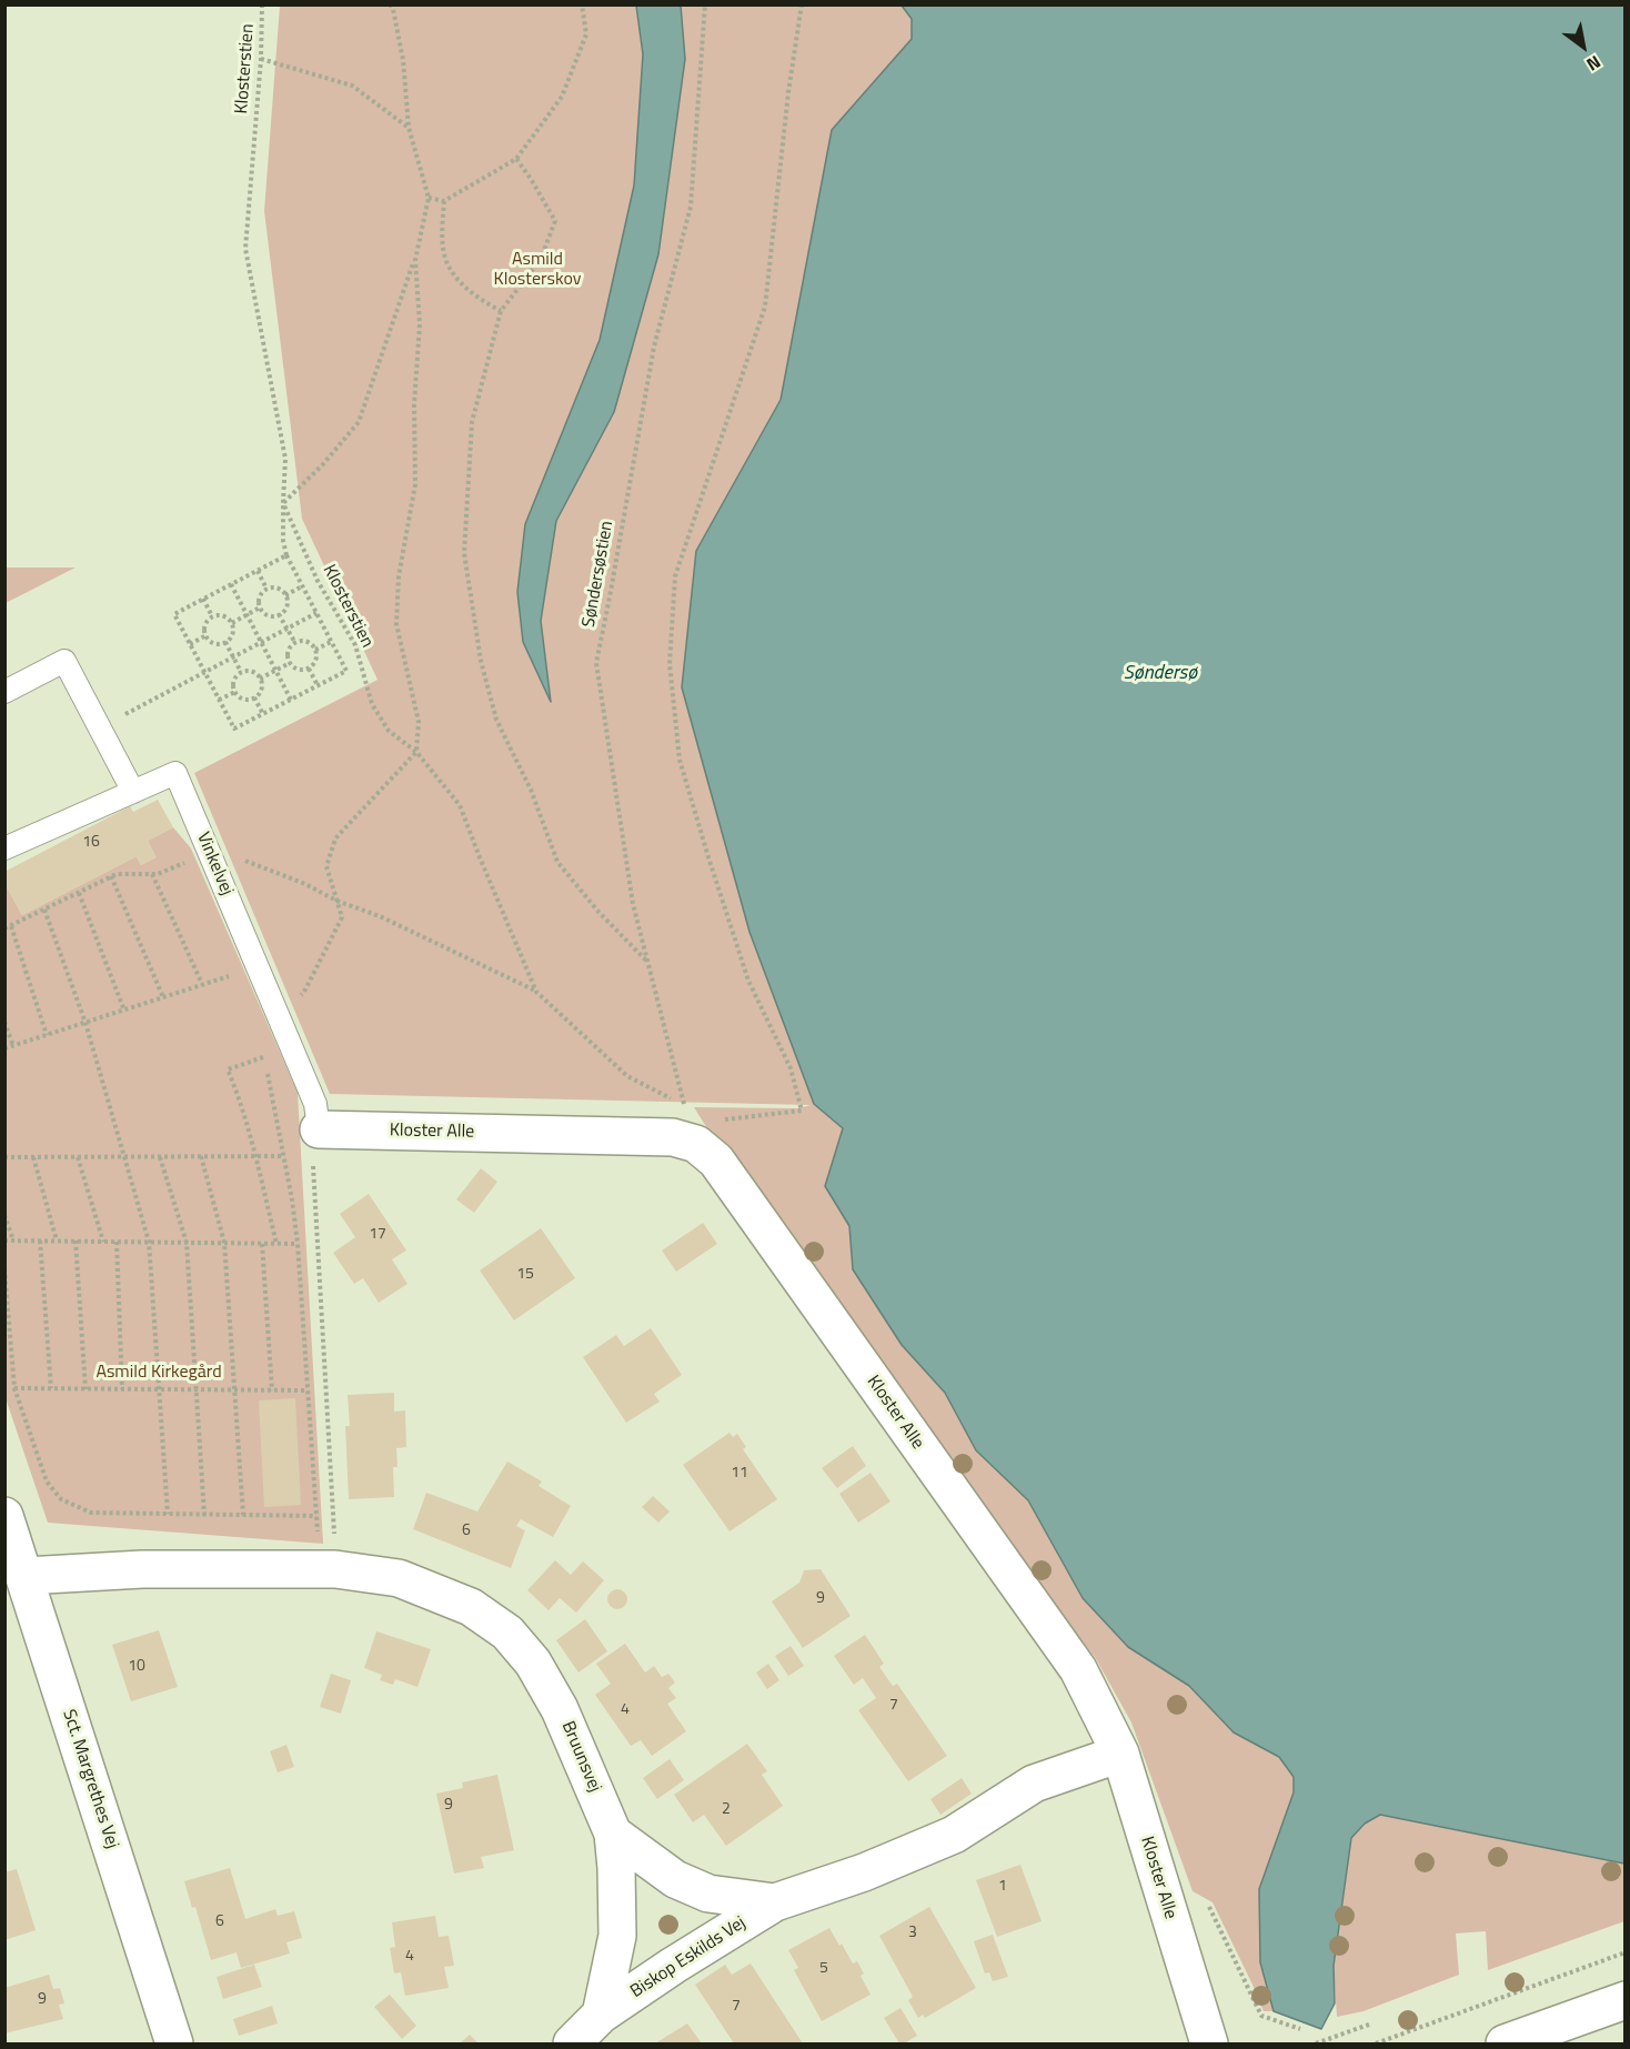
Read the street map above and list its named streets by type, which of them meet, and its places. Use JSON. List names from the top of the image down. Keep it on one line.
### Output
{"streets":{"street":["Kloster Alle","Bruunsvej","Sct. Margrethes Vej","Biskop Eskilds Vej"],"lane":["Vinkelvej"],"path":["Klosterstien","Søndersøstien"]},"crossings":[["Klosterstien","Søndersøstien"],["Søndersøstien","Kloster Alle"],["Vinkelvej","Kloster Alle"],["Bruunsvej","Sct. Margrethes Vej"],["Bruunsvej","Biskop Eskilds Vej"]],"water":["Søndersø"],"parks":["Asmild Klosterskov","Asmild Kirkegård"],"house_numbers":["16","17","15","11","6","9","10","7","4","9","2","1","6","3","4","5","9","7"],"north":"bottom right"}
